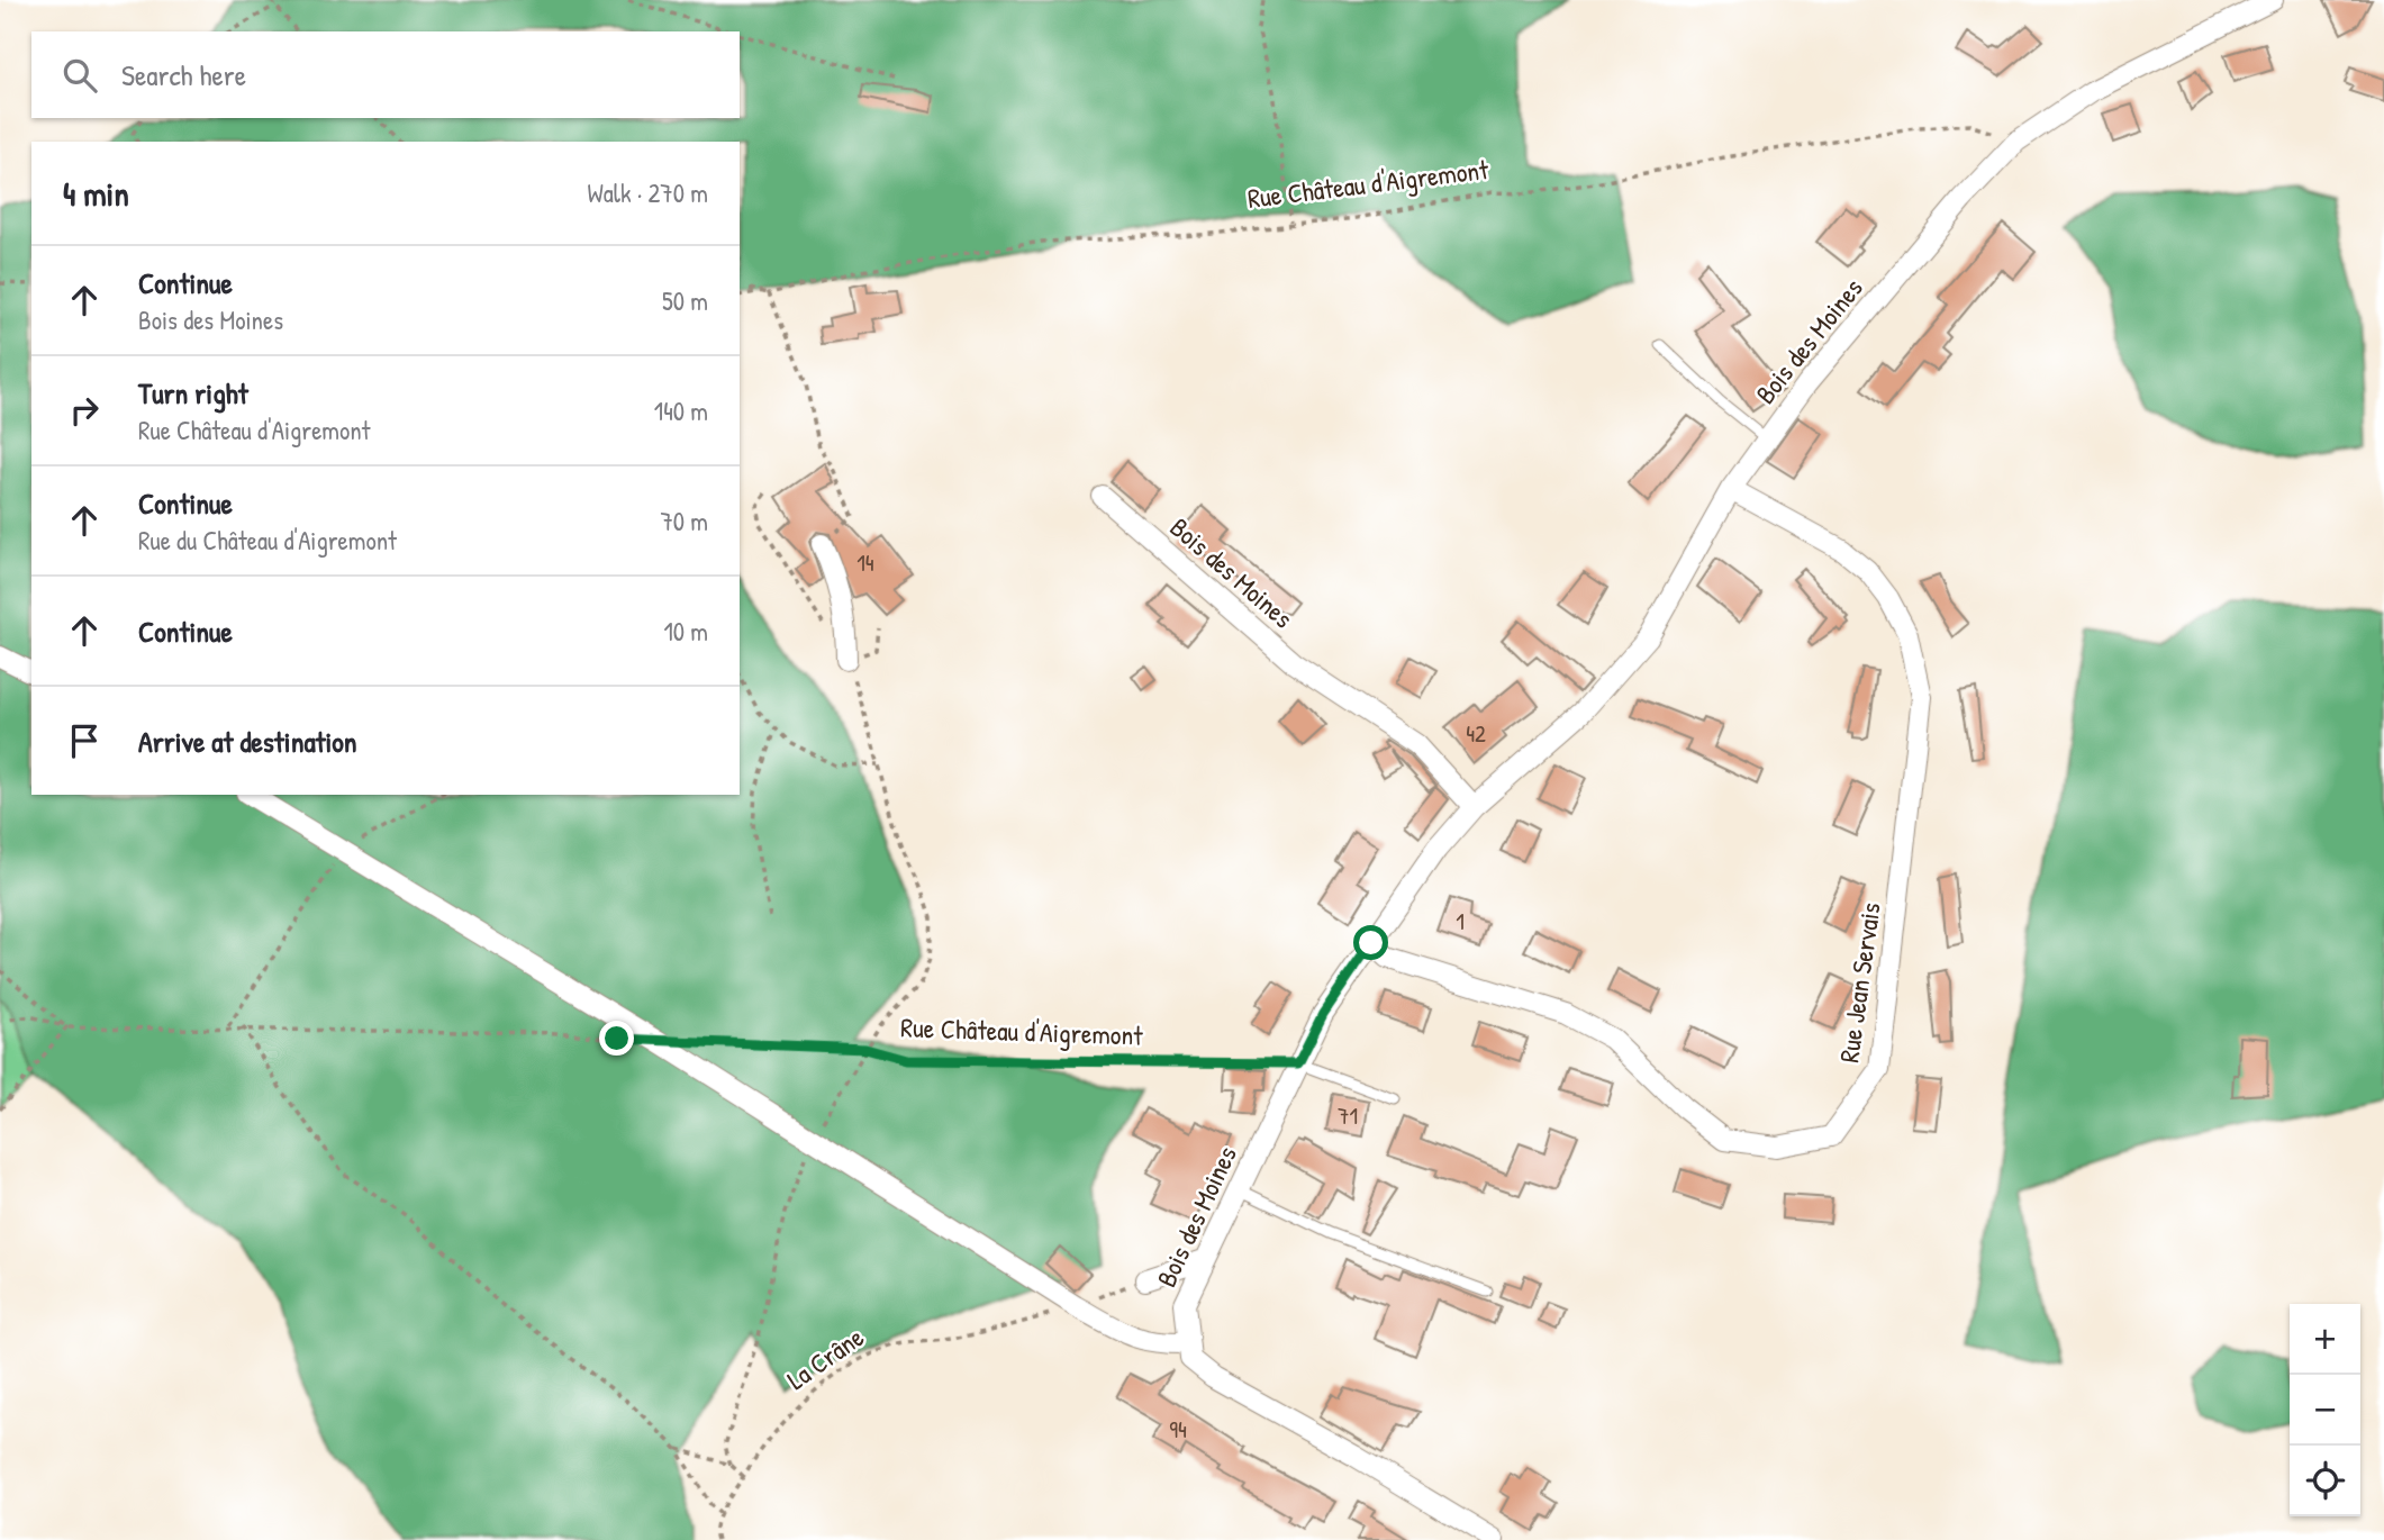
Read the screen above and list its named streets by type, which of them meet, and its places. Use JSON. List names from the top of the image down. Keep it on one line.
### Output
{"streets":{"street":["Bois des Moines","Rue Jean Servais"],"path":["Rue Château d'Aigremont","La Crâne"]},"crossings":[["Rue Château d'Aigremont","Bois des Moines"],["Bois des Moines","Rue Jean Servais"]],"house_numbers":["14","42","1","71","94"],"page":{"search":"Search here","heading":["4 min","Walk · 270 m"],"list":[["Continue","Bois des Moines","50 m"],["Turn right","Rue Château d'Aigremont","140 m"],["Continue","Rue du Château d'Aigremont","70 m"],["Continue","10 m"],"Arrive at destination"],"map_buttons":["+","−"]}}
